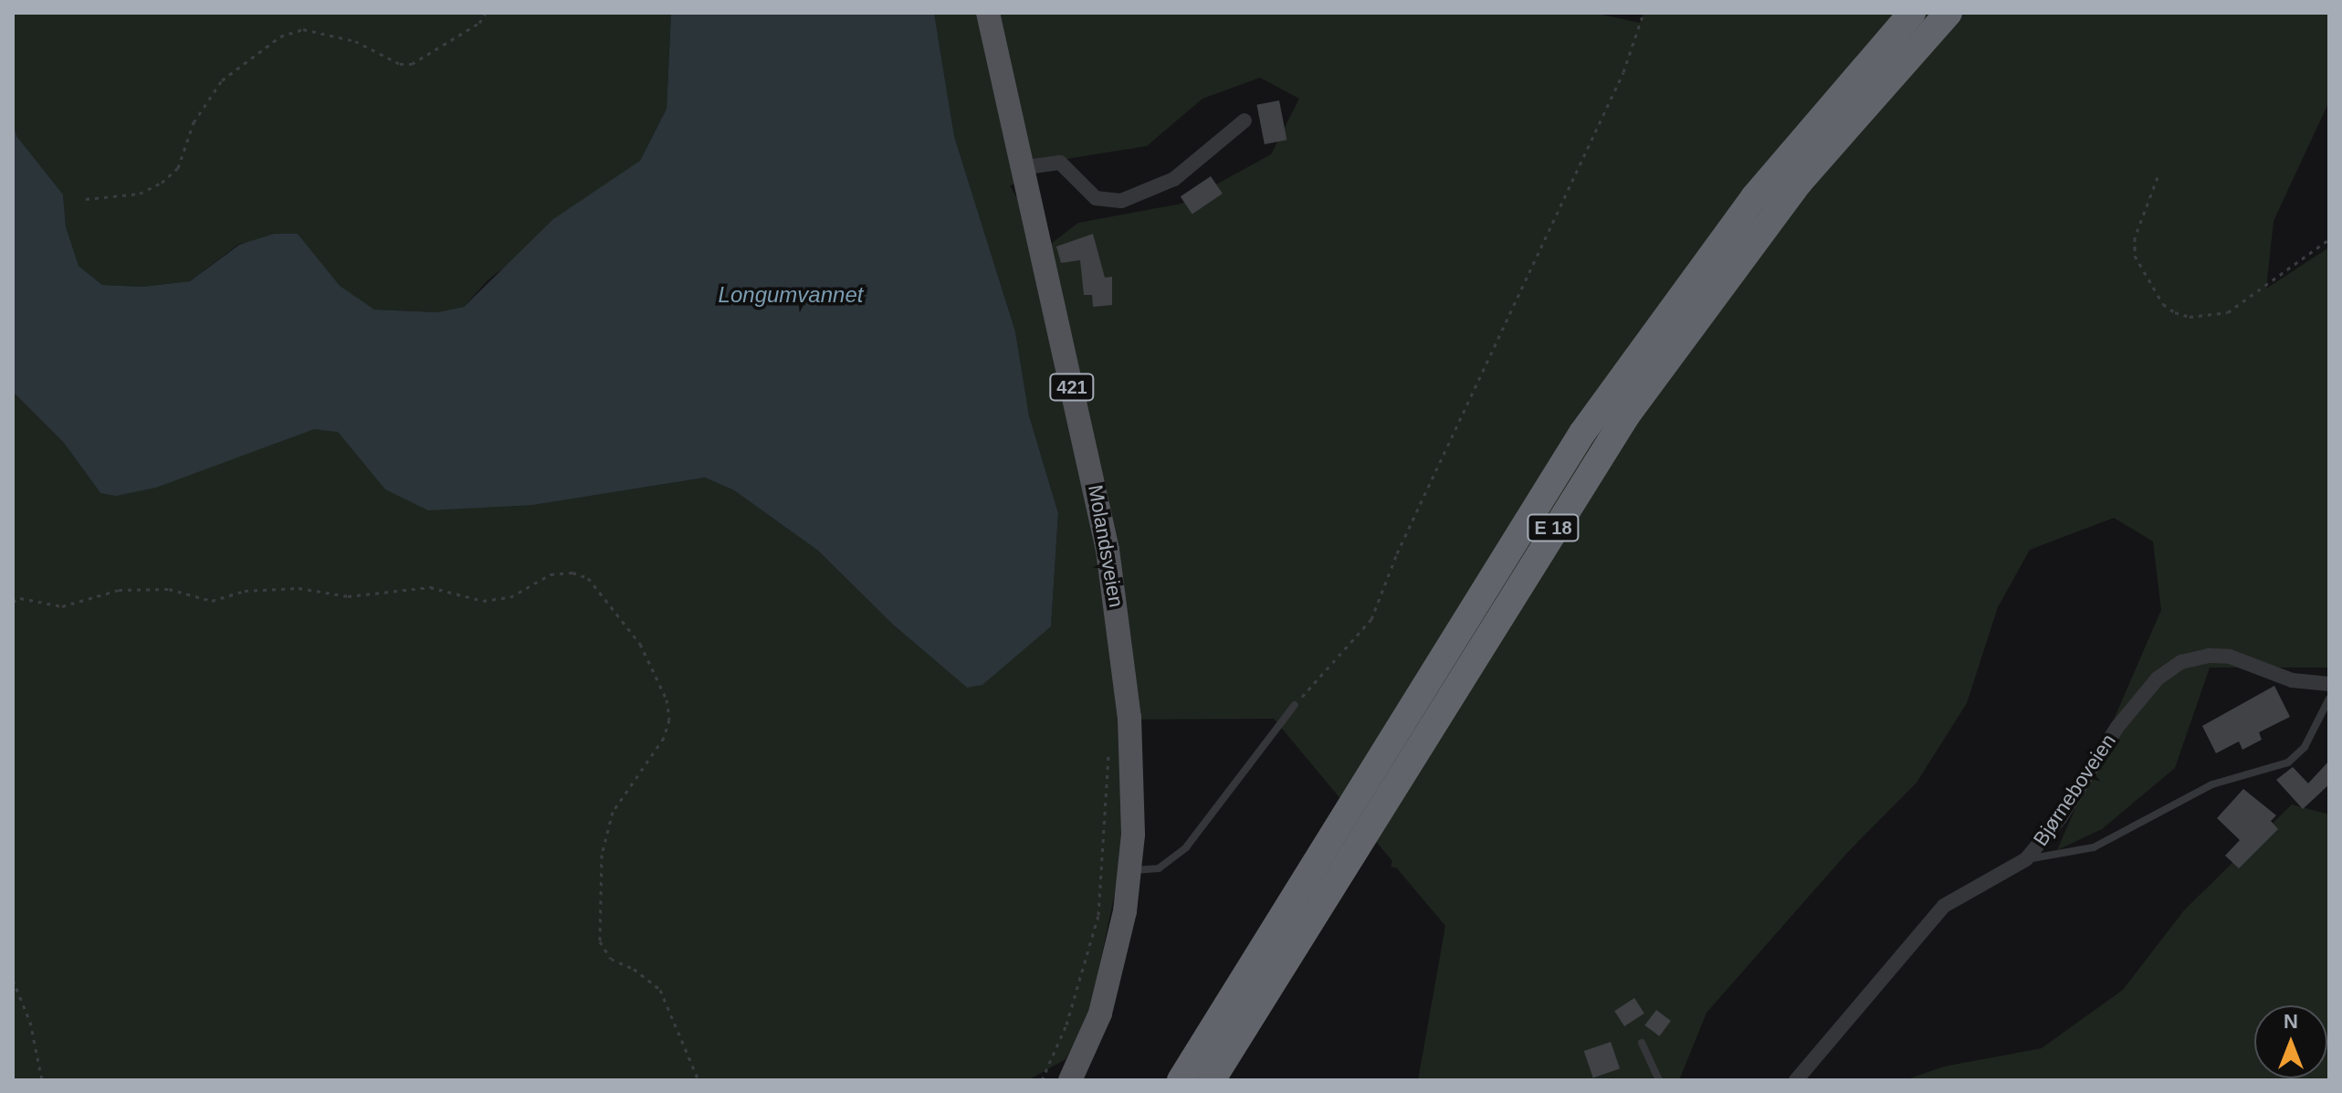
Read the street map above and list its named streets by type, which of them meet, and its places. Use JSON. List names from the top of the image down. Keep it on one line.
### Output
{"streets":{"highway":["E 18"],"main road":["421","Molandsveien"],"street":["Bjørneboveien"]},"water":["Longumvannet"],"north":"top"}
